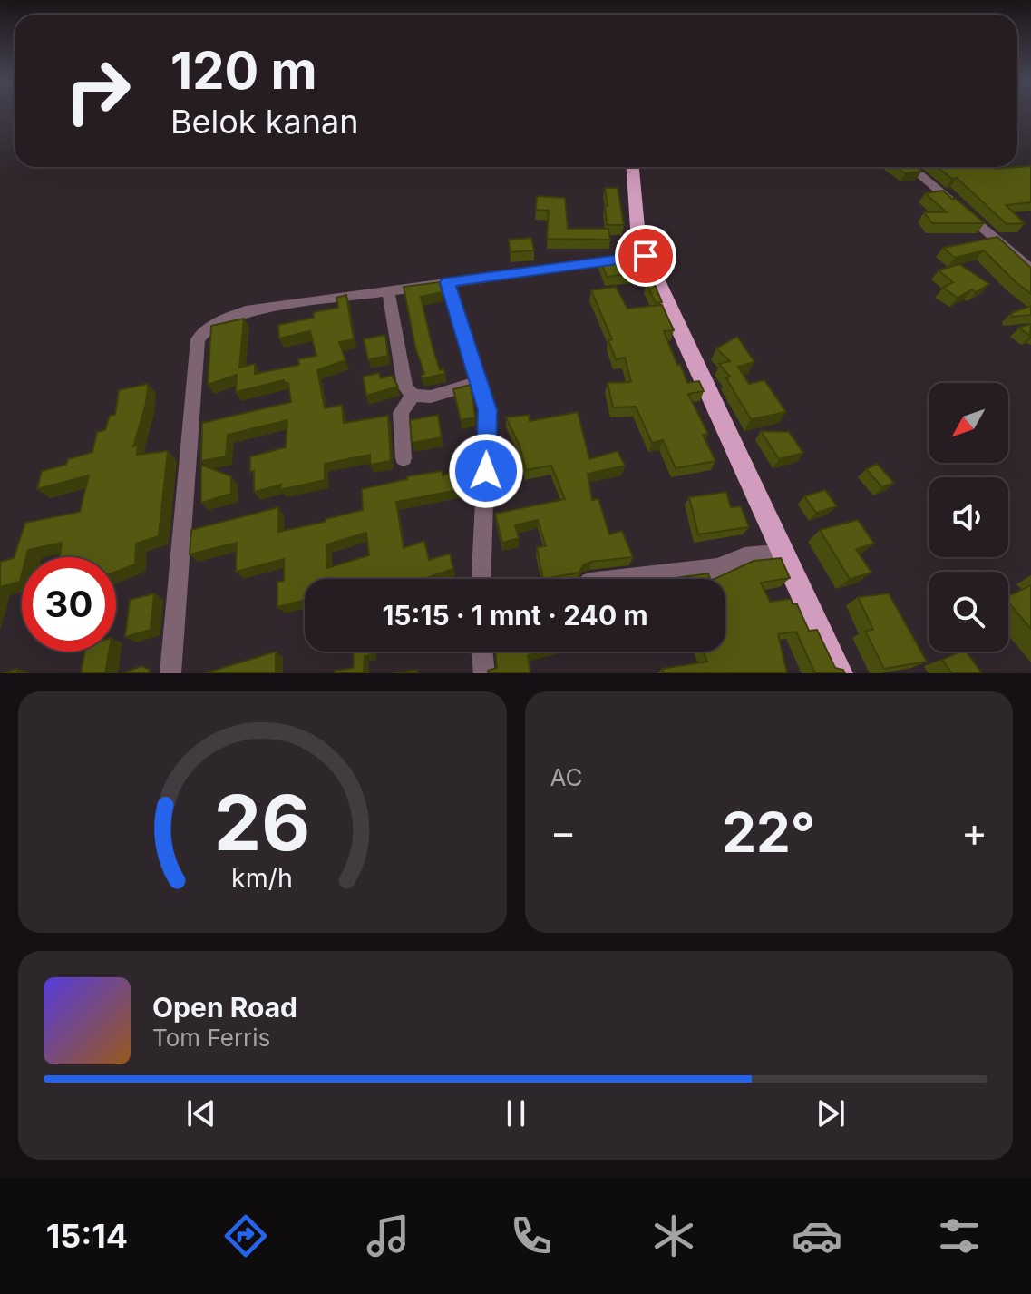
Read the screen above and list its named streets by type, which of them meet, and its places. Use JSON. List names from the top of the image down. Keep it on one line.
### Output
{"north":"bottom left","page":{"turn":["120 m","Belok kanan"],"limit":"30","trip":"15:15 · 1 mnt · 240 m","tile":"AC","heat":["−","22°","+"],"song":["Open Road","Tom Ferris"],"tabs":"15:14","gauge":["26","km/h"]}}
